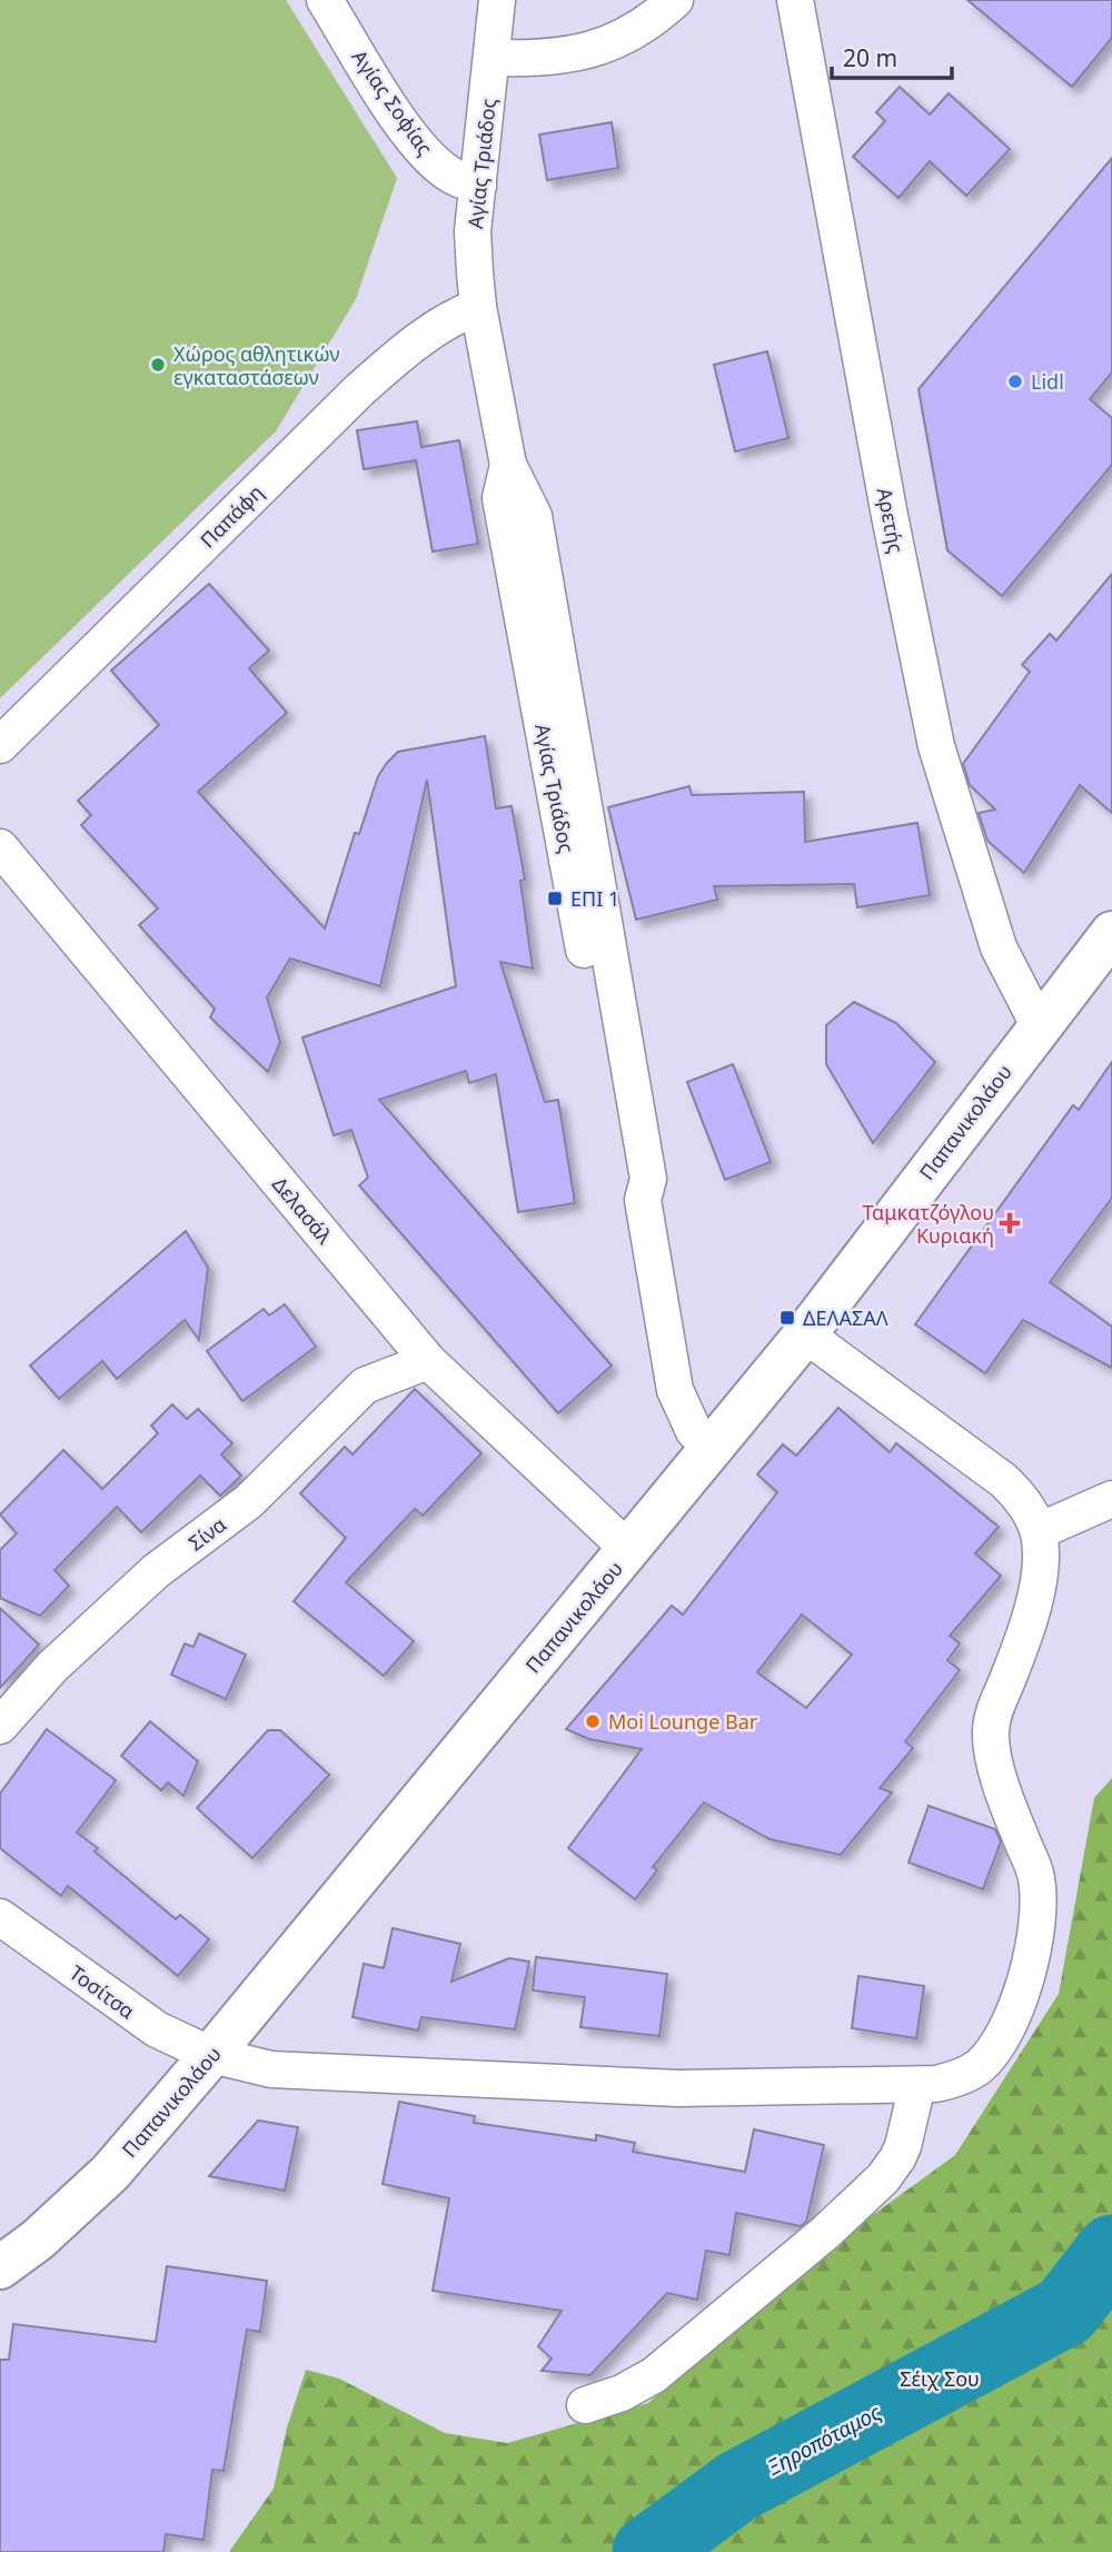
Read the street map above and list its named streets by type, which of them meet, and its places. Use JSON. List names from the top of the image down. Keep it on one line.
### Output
{"streets":{"main road":["Παπανικολάου"],"street":["Αγίας Σοφίας","Αγίας Τριάδος","Παπάφη","Αρετής","Δελασάλ","Σίνα","Τοσίτσα"]},"crossings":[["Αγίας Σοφίας","Αγίας Τριάδος"],["Αγίας Τριάδος","Παπάφη"],["Αγίας Τριάδος","Παπανικολάου"],["Αρετής","Παπανικολάου"],["Παπανικολάου","Δελασάλ"],["Παπανικολάου","Τοσίτσα"],["Δελασάλ","Σίνα"]],"water":["Ξηροπόταμος"],"parks":["Σέιχ Σου"],"places":{"other":["Χώρος αθλητικών εγκαταστάσεων","Lidl","Moi Lounge Bar"],"transit":["ΕΠΙ 1","ΔΕΛΑΣΑΛ"],"health":["Ταμκατζόγλου Κυριακή"]},"scale_bar":"20 m"}
